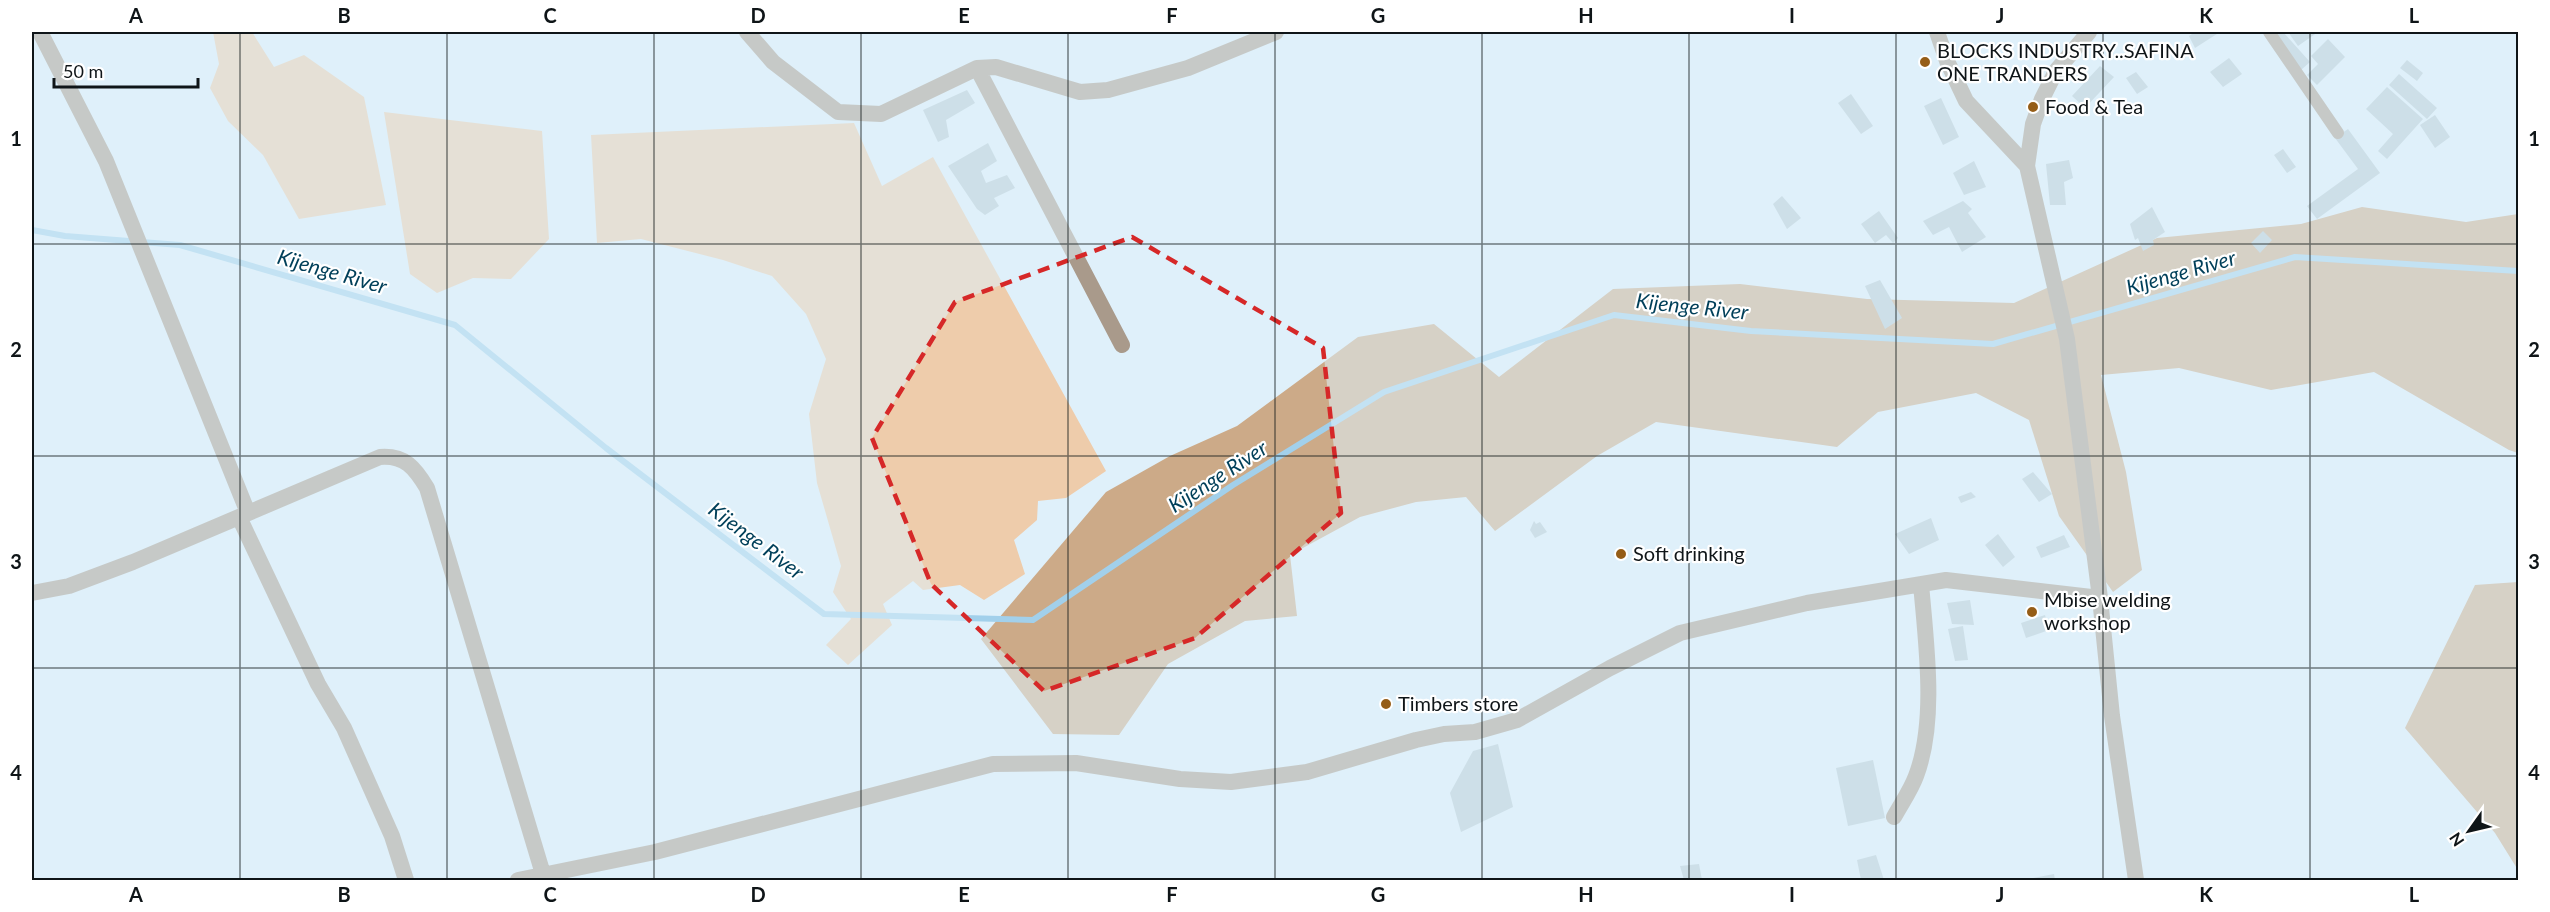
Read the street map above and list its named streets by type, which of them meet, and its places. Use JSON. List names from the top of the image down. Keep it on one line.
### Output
{"water":["Kijenge River"],"places":["BLOCKS INDUSTRY..SAFINA ONE TRANDERS","Food & Tea","Soft drinking","Mbise welding workshop","Timbers store"],"scale_bar":"50 m","north":"bottom left","grid":{"columns":["A","B","C","D","E","F","G","H","I","J","K","L"],"rows":["1","2","3","4"]}}
